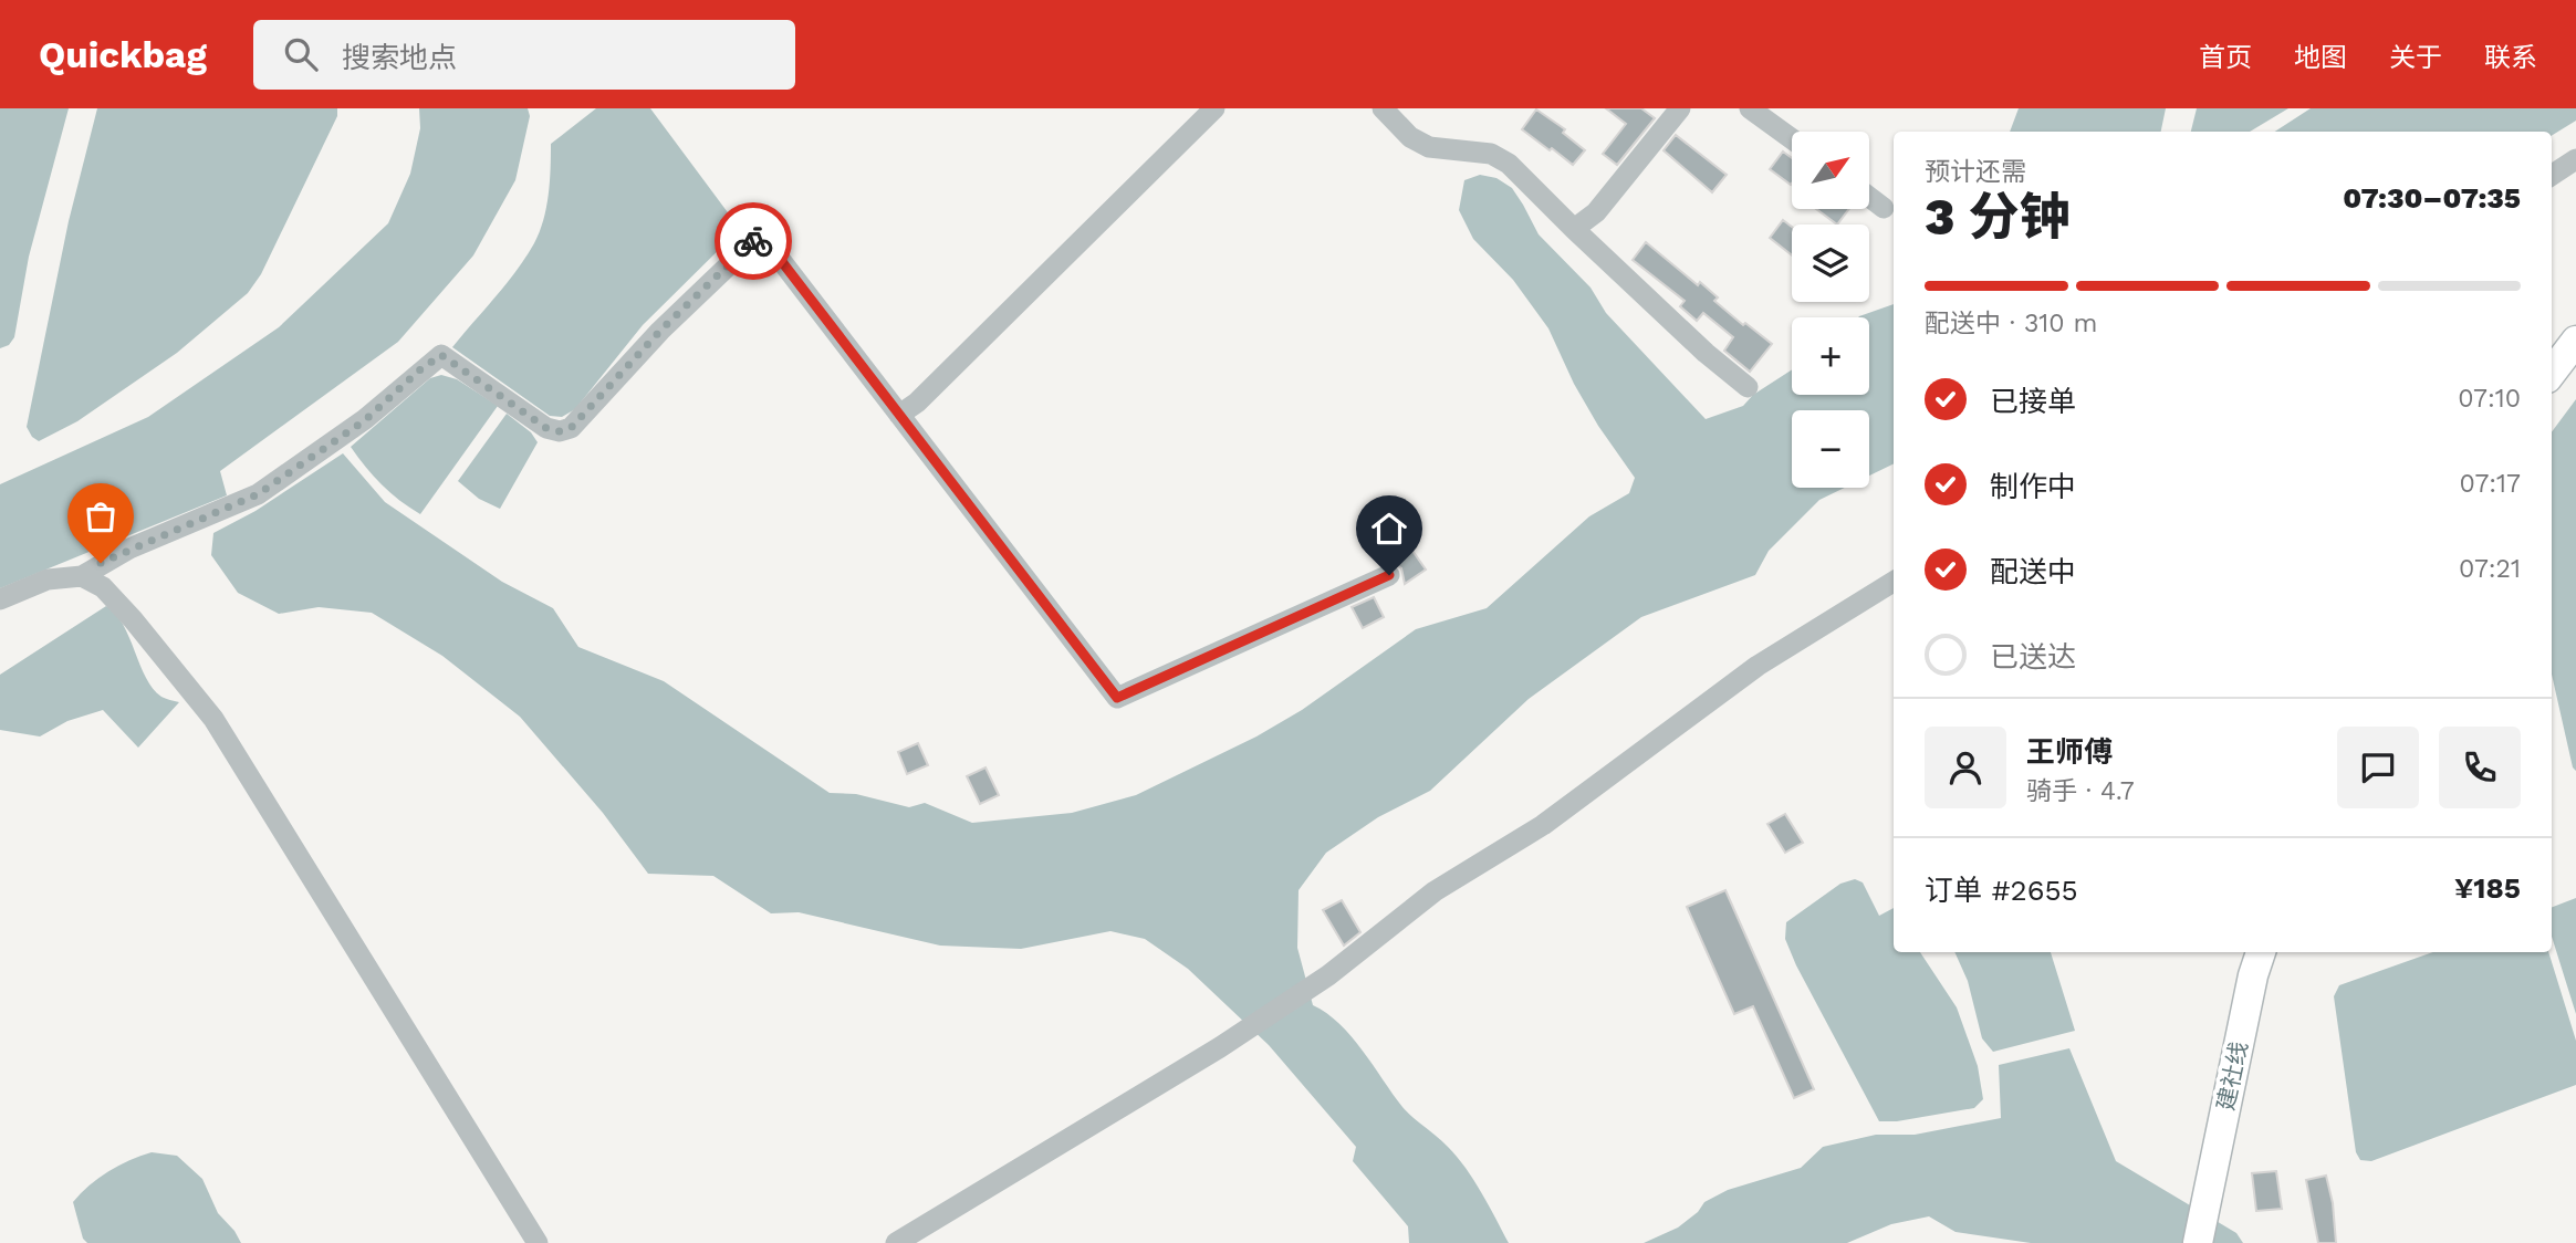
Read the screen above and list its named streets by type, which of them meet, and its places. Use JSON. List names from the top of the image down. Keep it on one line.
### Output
{"streets":{"main road":["建社线"]},"north":"top right","page":{"header":"Quickbag","search":"搜索地点","nav":["首页","地图","关于","联系"],"map_buttons":["+","−"],"heading":["3 分钟","预计还需","07:30–07:35"],"panel":["王师傅","骑手 · 4.7","订单 #2655","¥185"],"bar":"配送中 · 310 m","list":[["已接单","07:10"],["制作中","07:17"],["配送中","07:21"],"已送达"]}}
